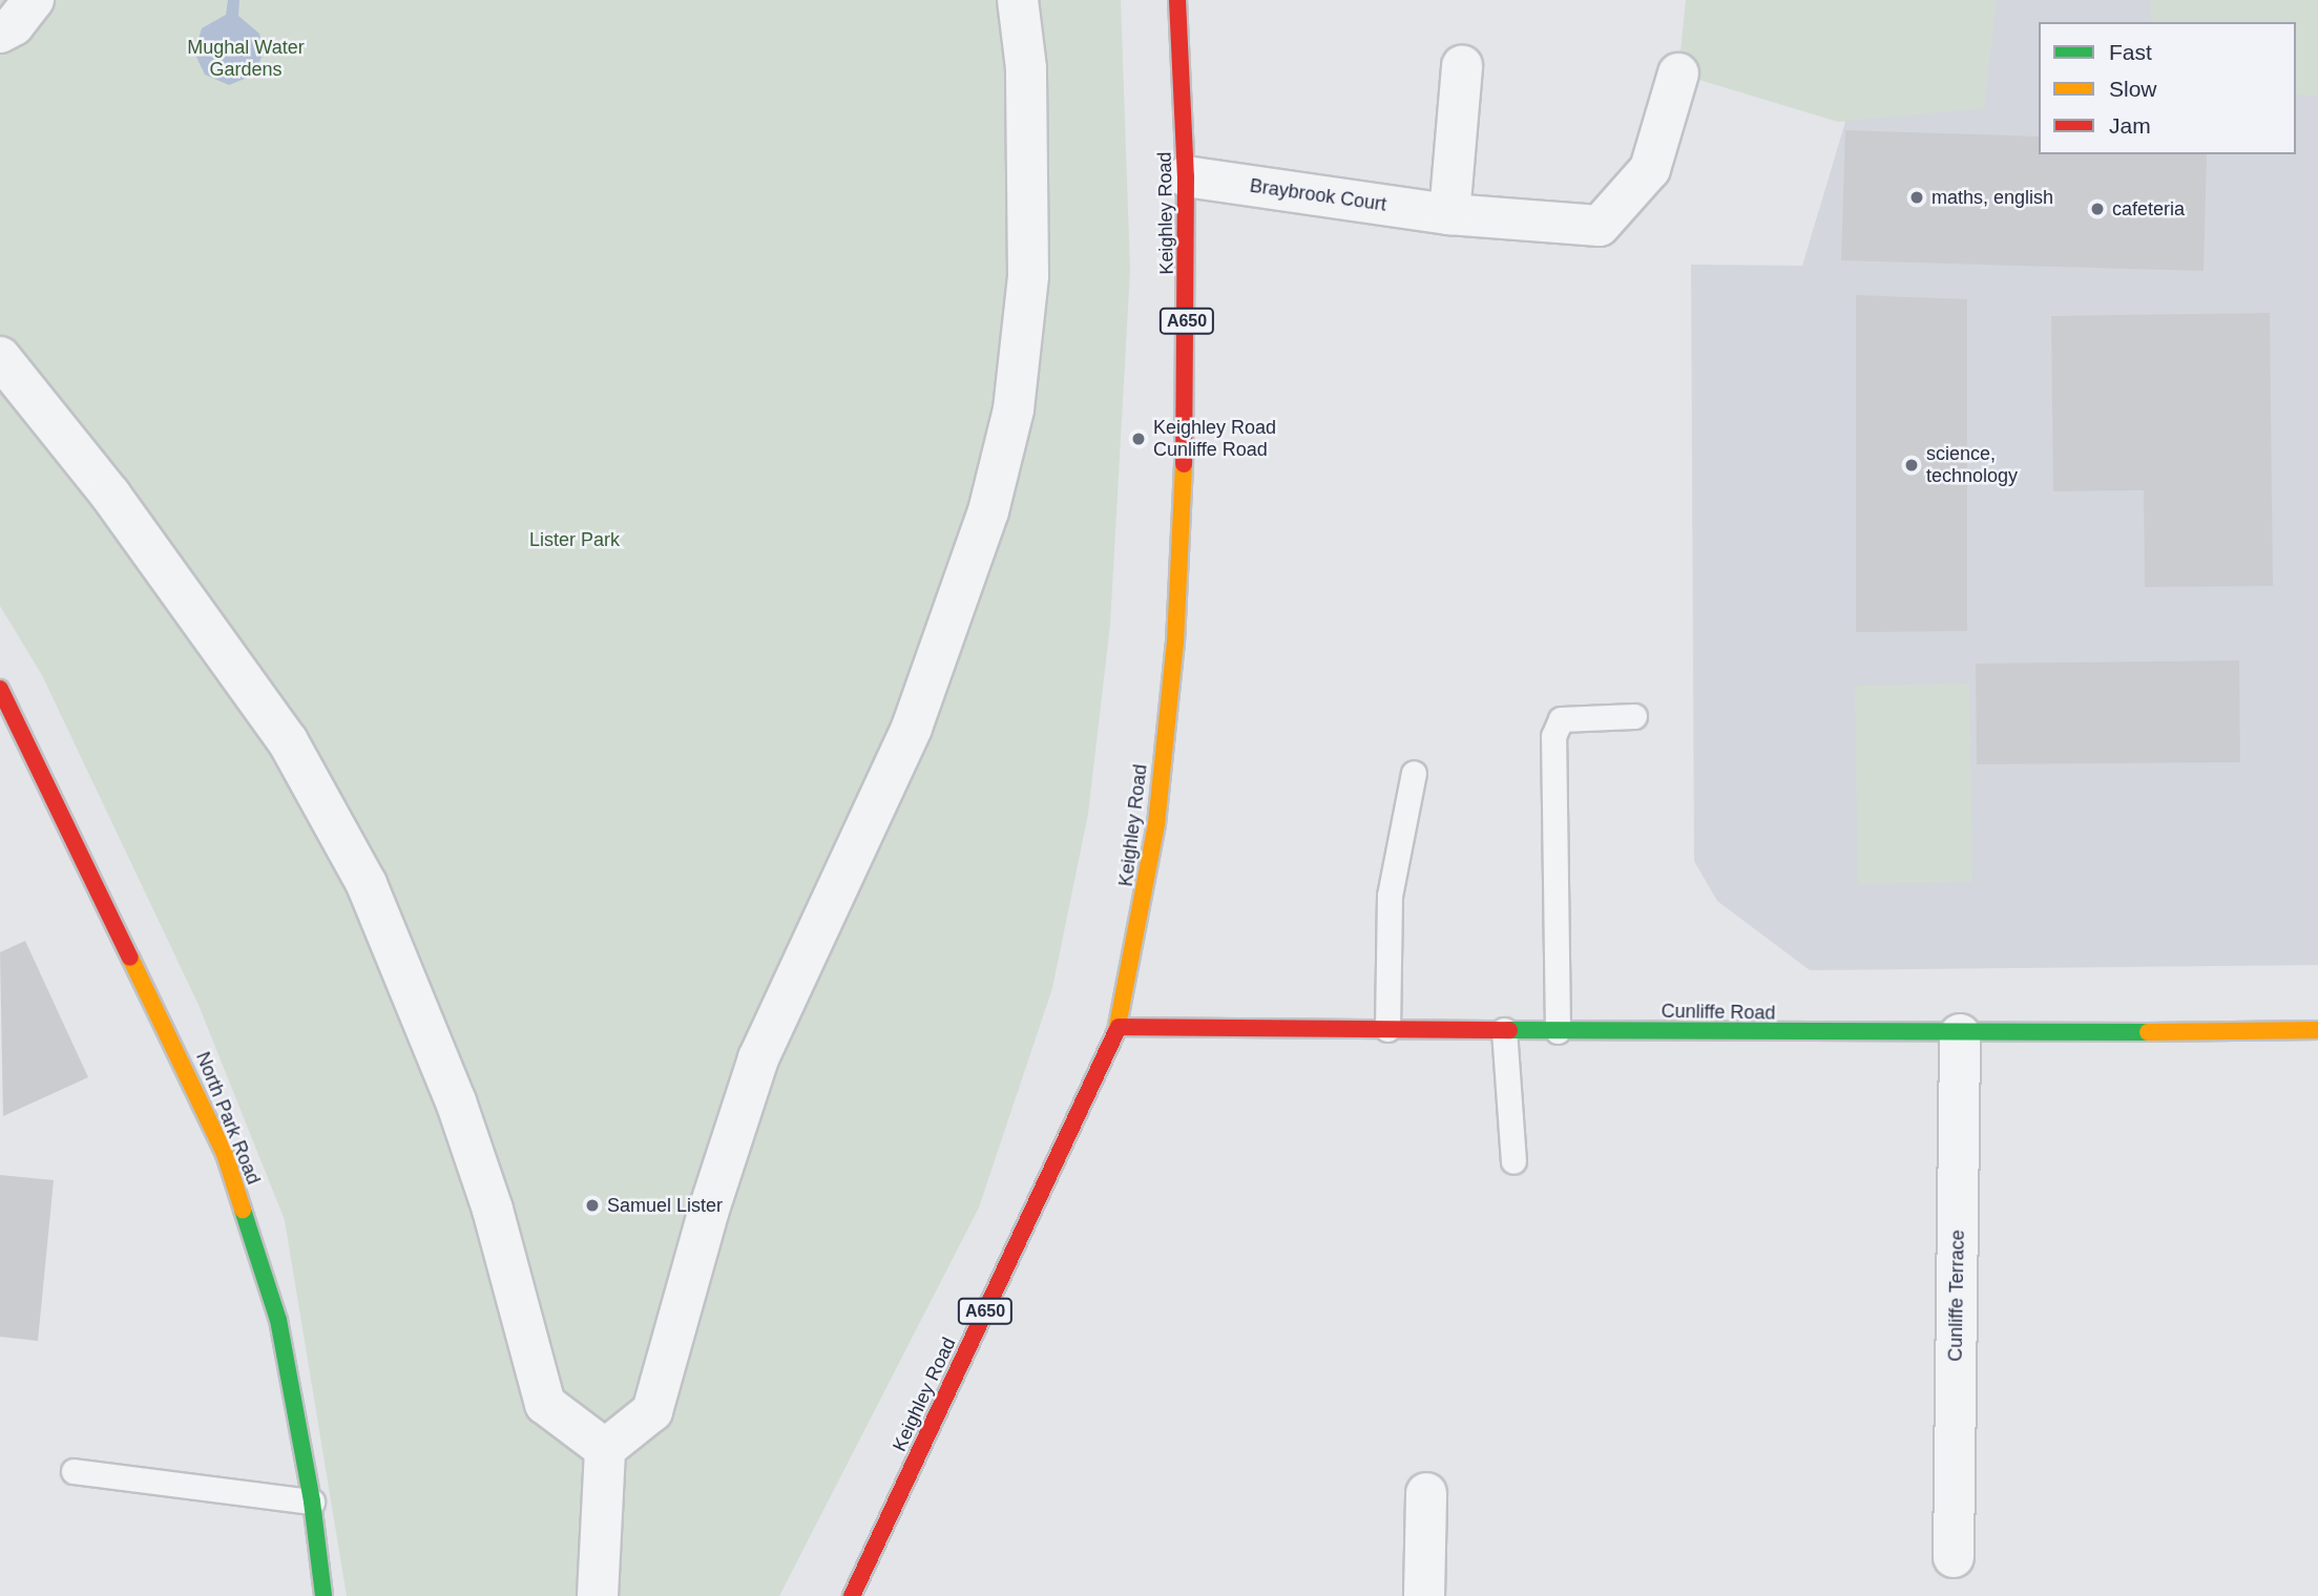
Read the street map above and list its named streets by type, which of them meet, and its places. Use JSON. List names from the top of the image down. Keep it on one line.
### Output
{"streets":{"main road":["Keighley Road","A650","Cunliffe Road","North Park Road"],"street":["Braybrook Court","Cunliffe Terrace"]},"crossings":[["Braybrook Court","Keighley Road"],["Keighley Road","Cunliffe Road"],["Cunliffe Road","Cunliffe Terrace"]],"parks":["Mughal Water Gardens","Lister Park"],"places":["maths, english","cafeteria","Keighley Road Cunliffe Road","science, technology","Samuel Lister"],"legend":["Fast","Slow","Jam"]}
